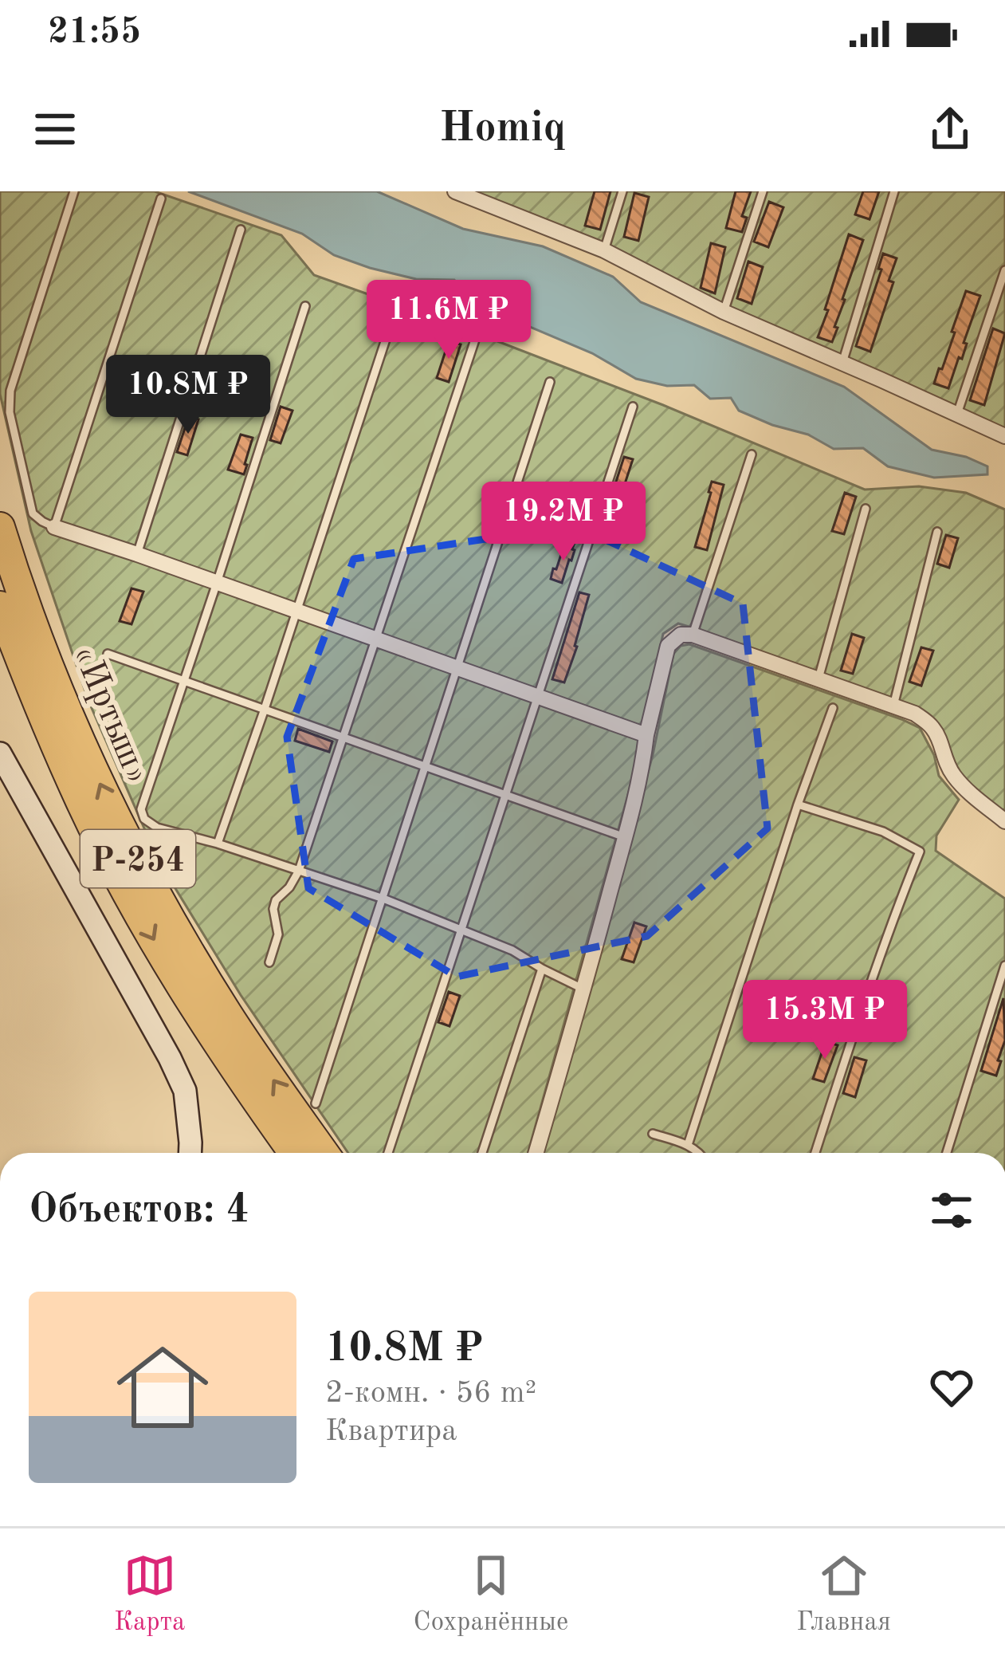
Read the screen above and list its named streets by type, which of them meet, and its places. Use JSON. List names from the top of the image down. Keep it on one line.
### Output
{"streets":{"highway":["«Иртыш»","Р-254"]},"page":{"status":"21:55","header":"Homiq","price":["11.6M ₽","10.8M ₽","19.2M ₽","15.3M ₽"],"heading":"Объектов: 4","list":[{"name":"10.8M ₽","note":"2-комн. · 56 m² · Квартира"}],"tabs":["Карта","Сохранённые","Главная"]}}
